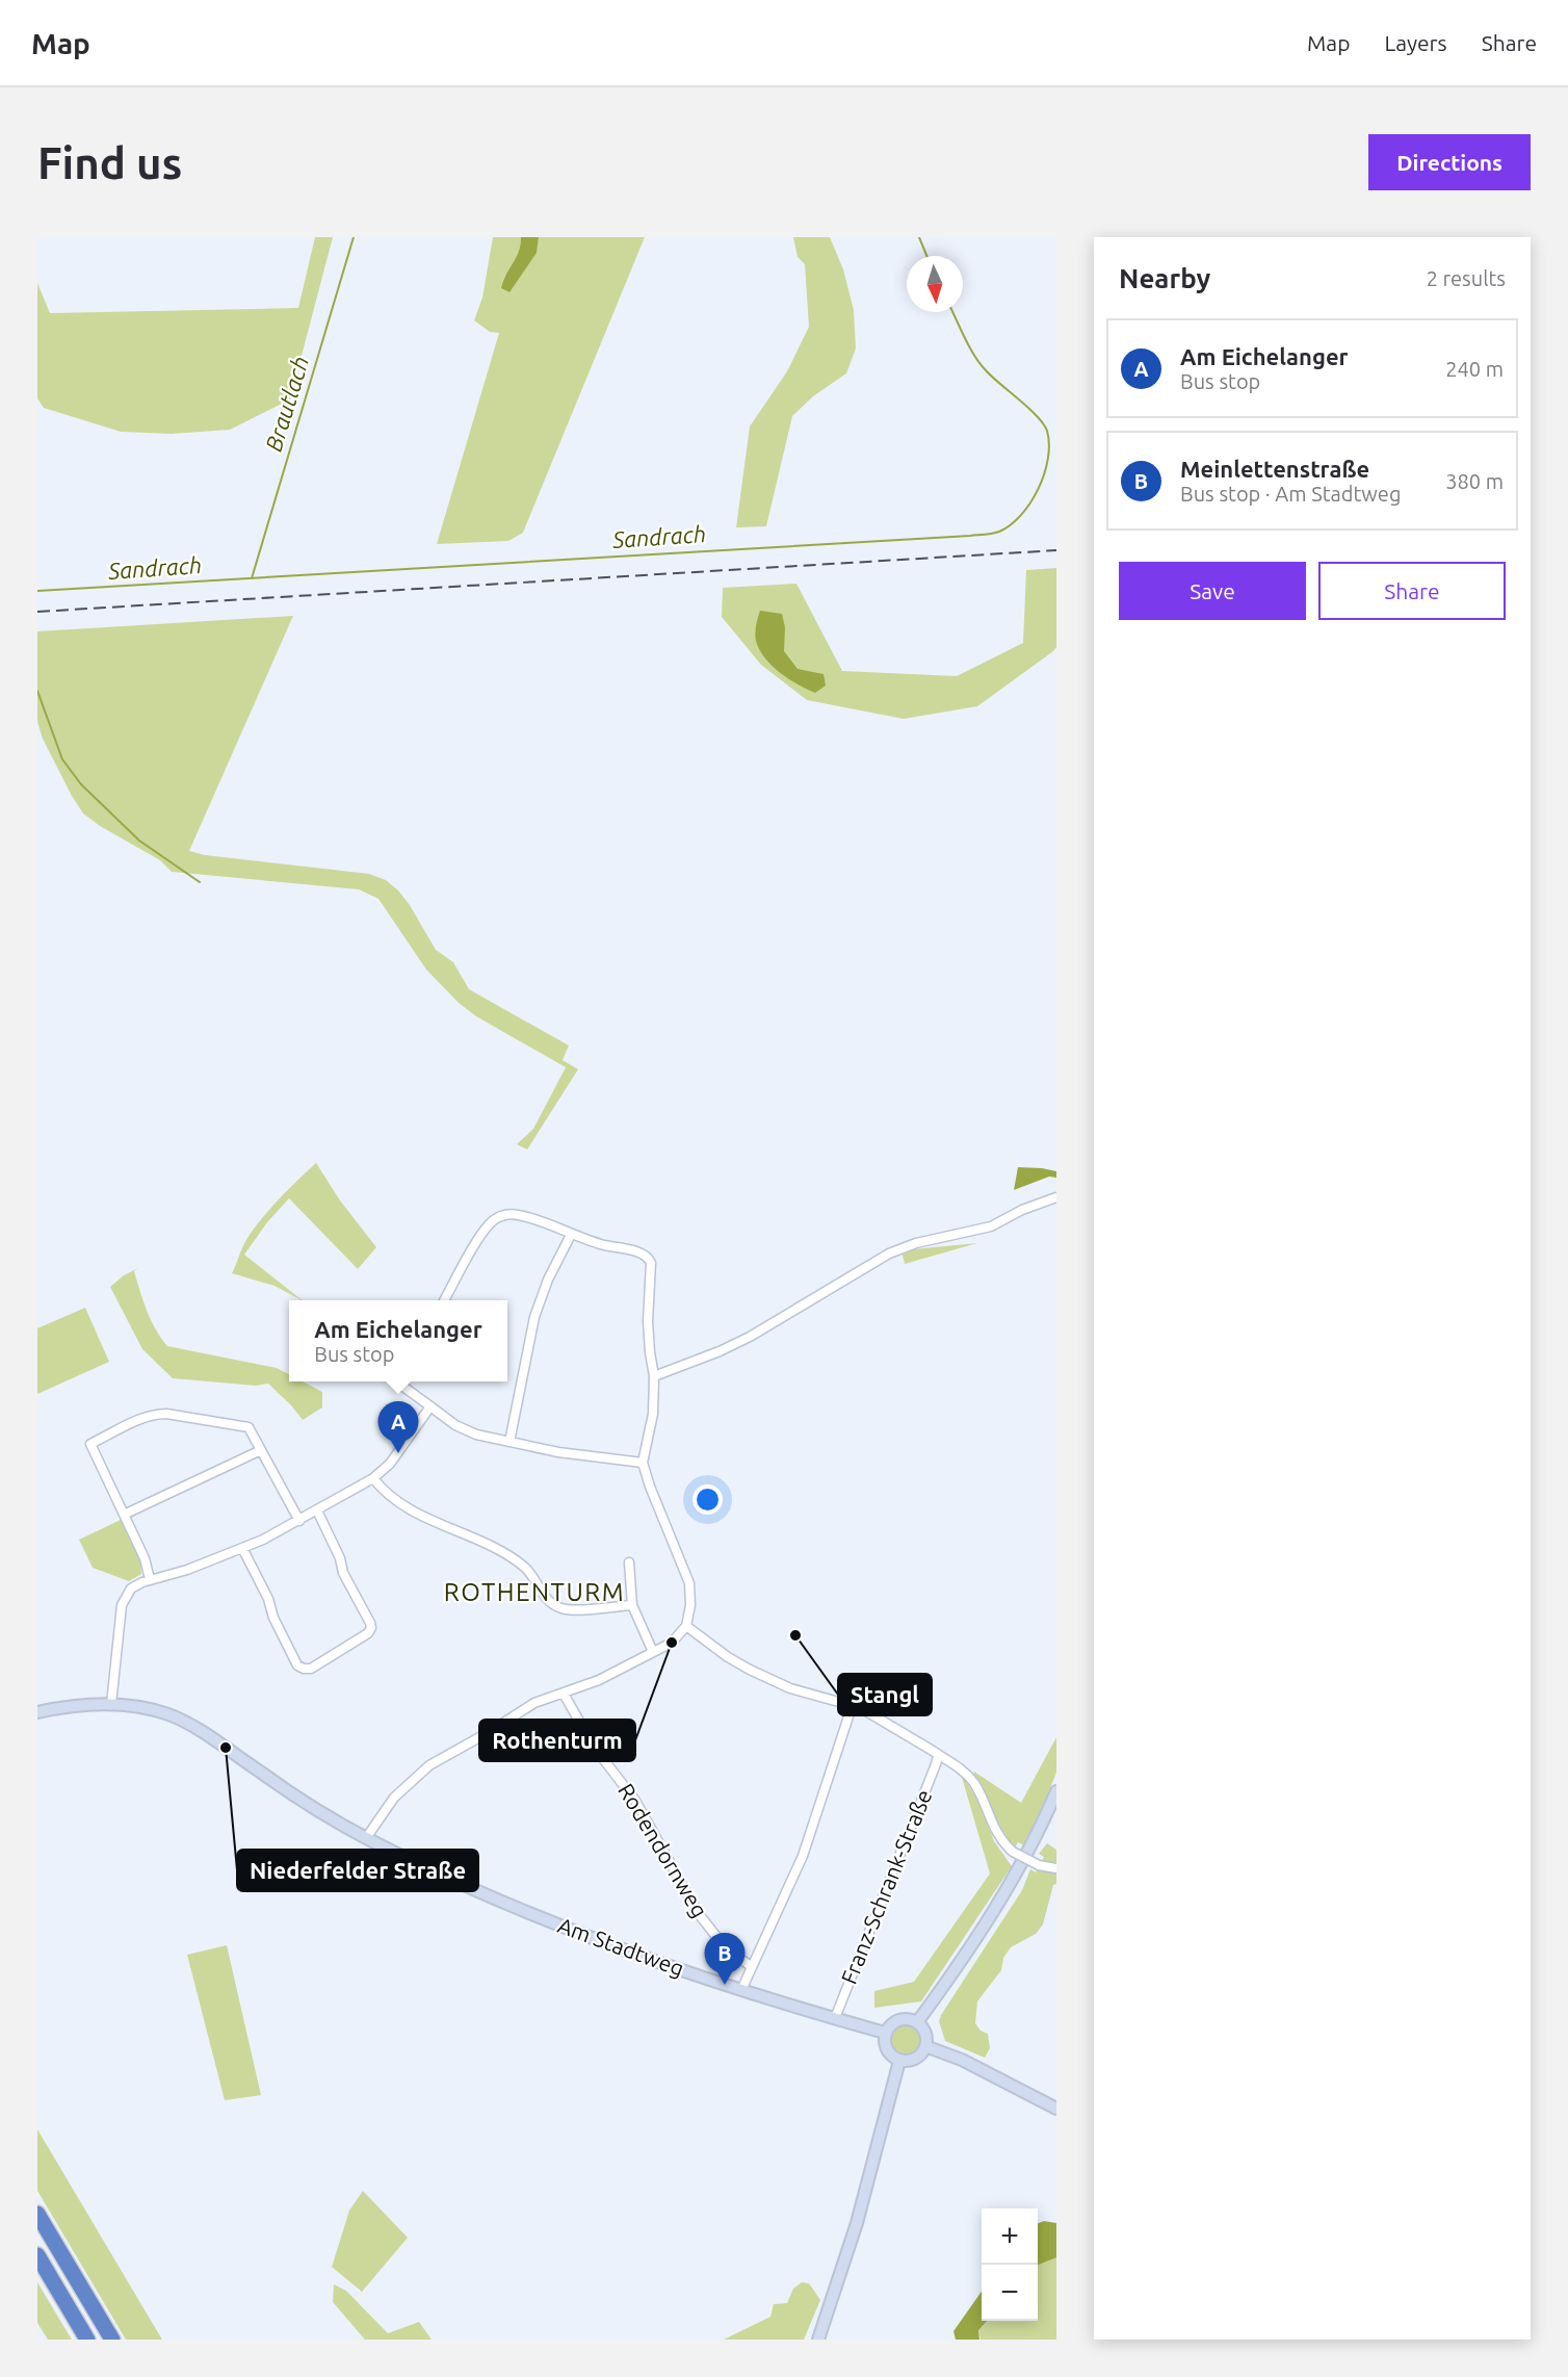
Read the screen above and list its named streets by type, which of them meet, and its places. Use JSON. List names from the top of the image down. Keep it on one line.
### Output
{"streets":{"street":["Rodendornweg","Franz-Schrank-Straße","Am Stadtweg"]},"crossings":[["Franz-Schrank-Straße","Am Stadtweg"]],"districts":["ROTHENTURM"],"water":["Brautlach","Sandrach"],"places":["Stangl","Rothenturm","Niederfelder Straße"],"north":"bottom","page":{"header":"Map","nav":["Map","Layers","Share"],"buttons":["Directions",["Save","Share"]],"title":"Find us","heading":["Nearby","2 results"],"list":[{"mark":"A","name":"Am Eichelanger","note":"Bus stop","value":"240 m"},{"mark":"B","name":"Meinlettenstraße","note":"Bus stop · Am Stadtweg","value":"380 m"}],"popup":["Am Eichelanger","Bus stop"],"pins":["A","B"],"map_buttons":["+","−"]}}
